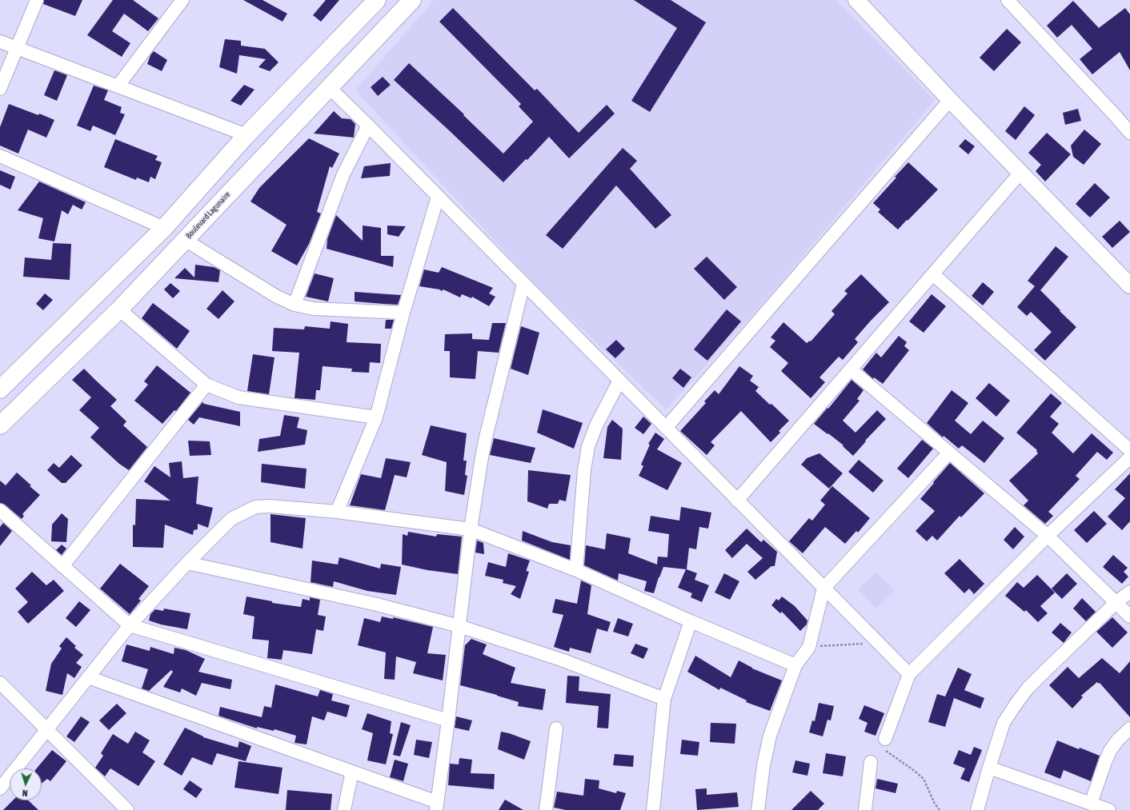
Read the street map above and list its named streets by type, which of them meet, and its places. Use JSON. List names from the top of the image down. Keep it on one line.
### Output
{"streets":{"main road":["Boulevard Lagunaire"]},"north":"bottom"}
